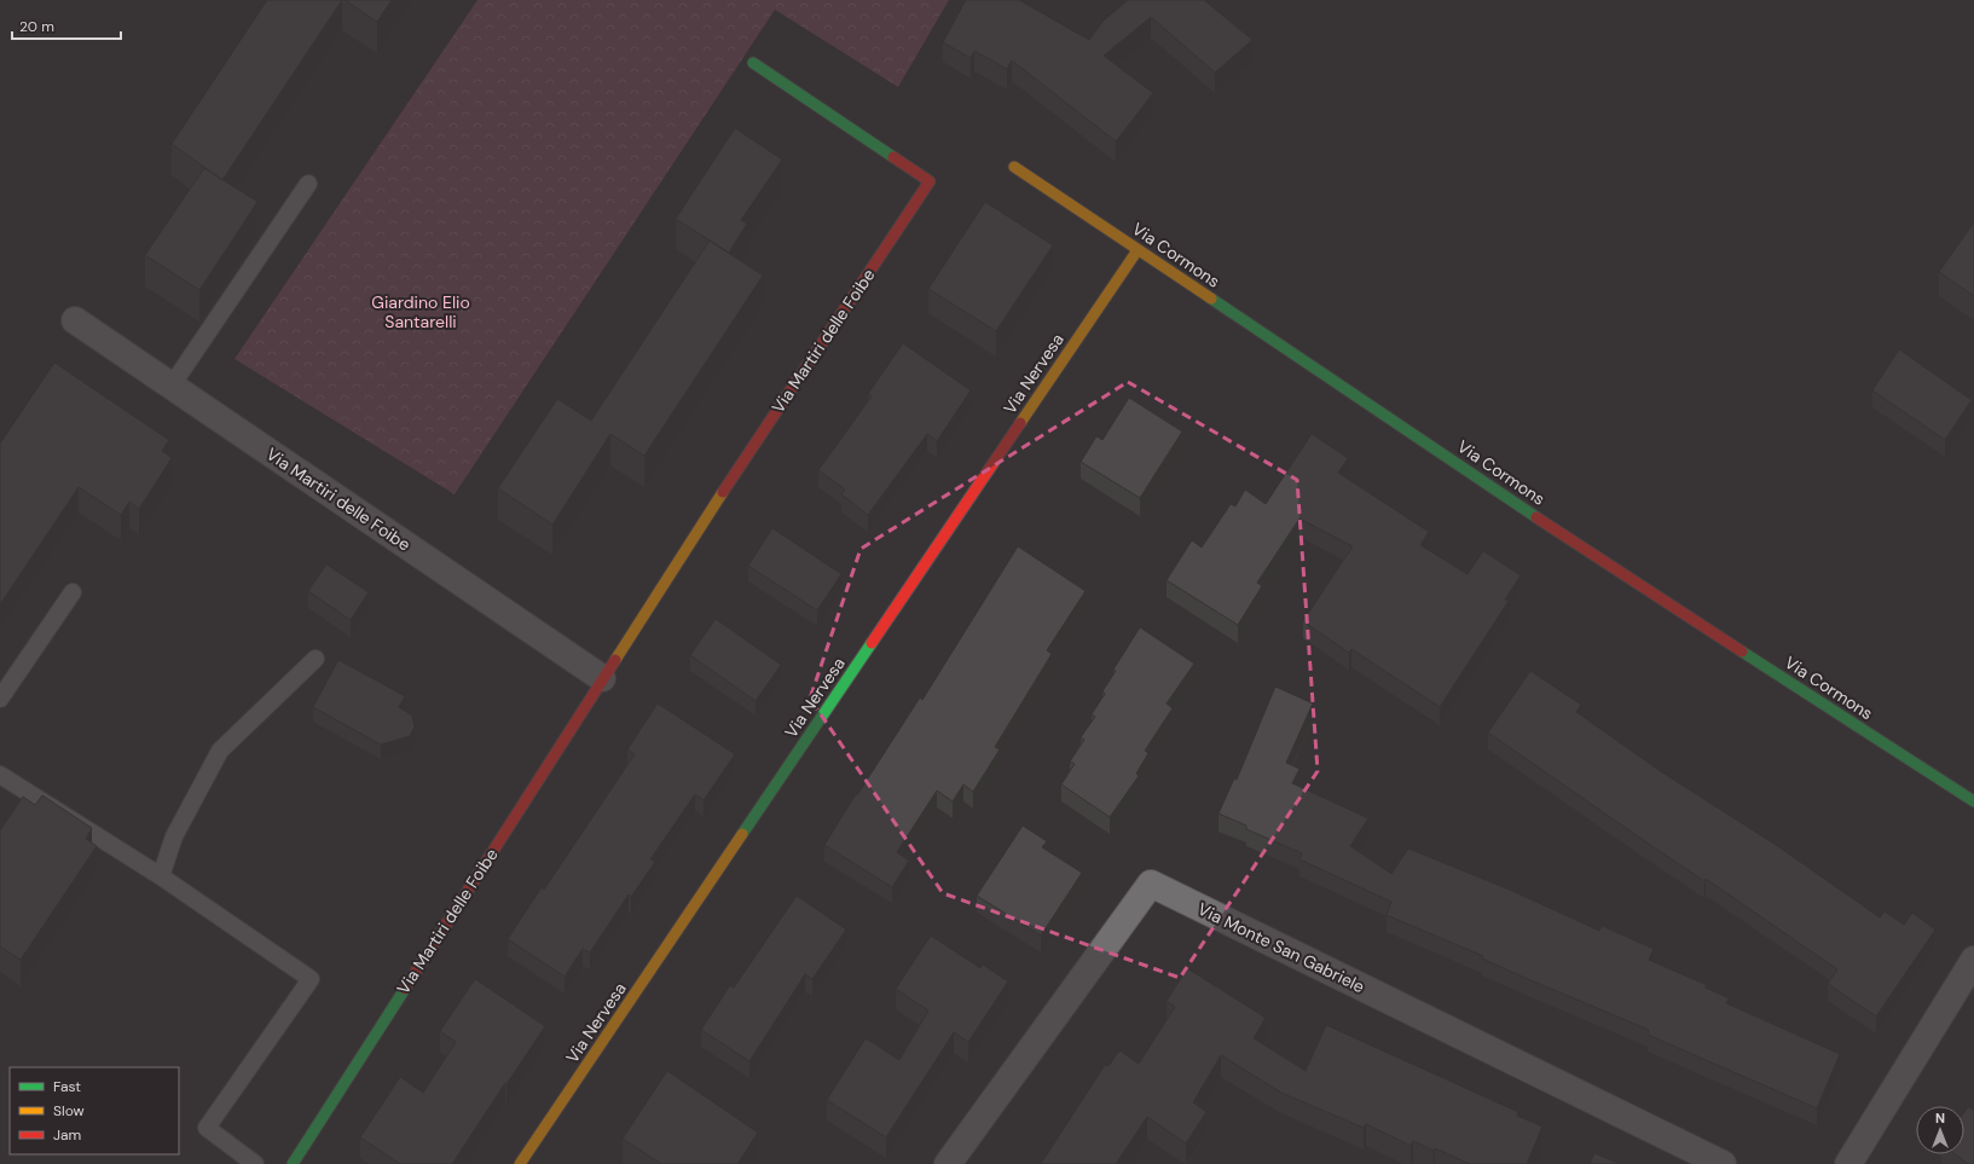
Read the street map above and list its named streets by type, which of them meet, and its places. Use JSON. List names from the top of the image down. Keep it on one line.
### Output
{"streets":{"street":["Via Cormons","Via Martiri delle Foibe","Via Nervesa","Via Monte San Gabriele"]},"crossings":[["Via Cormons","Via Nervesa"]],"parks":["Giardino Elio Santarelli"],"legend":["Fast","Slow","Jam"],"scale_bar":"20 m","north":"top"}
